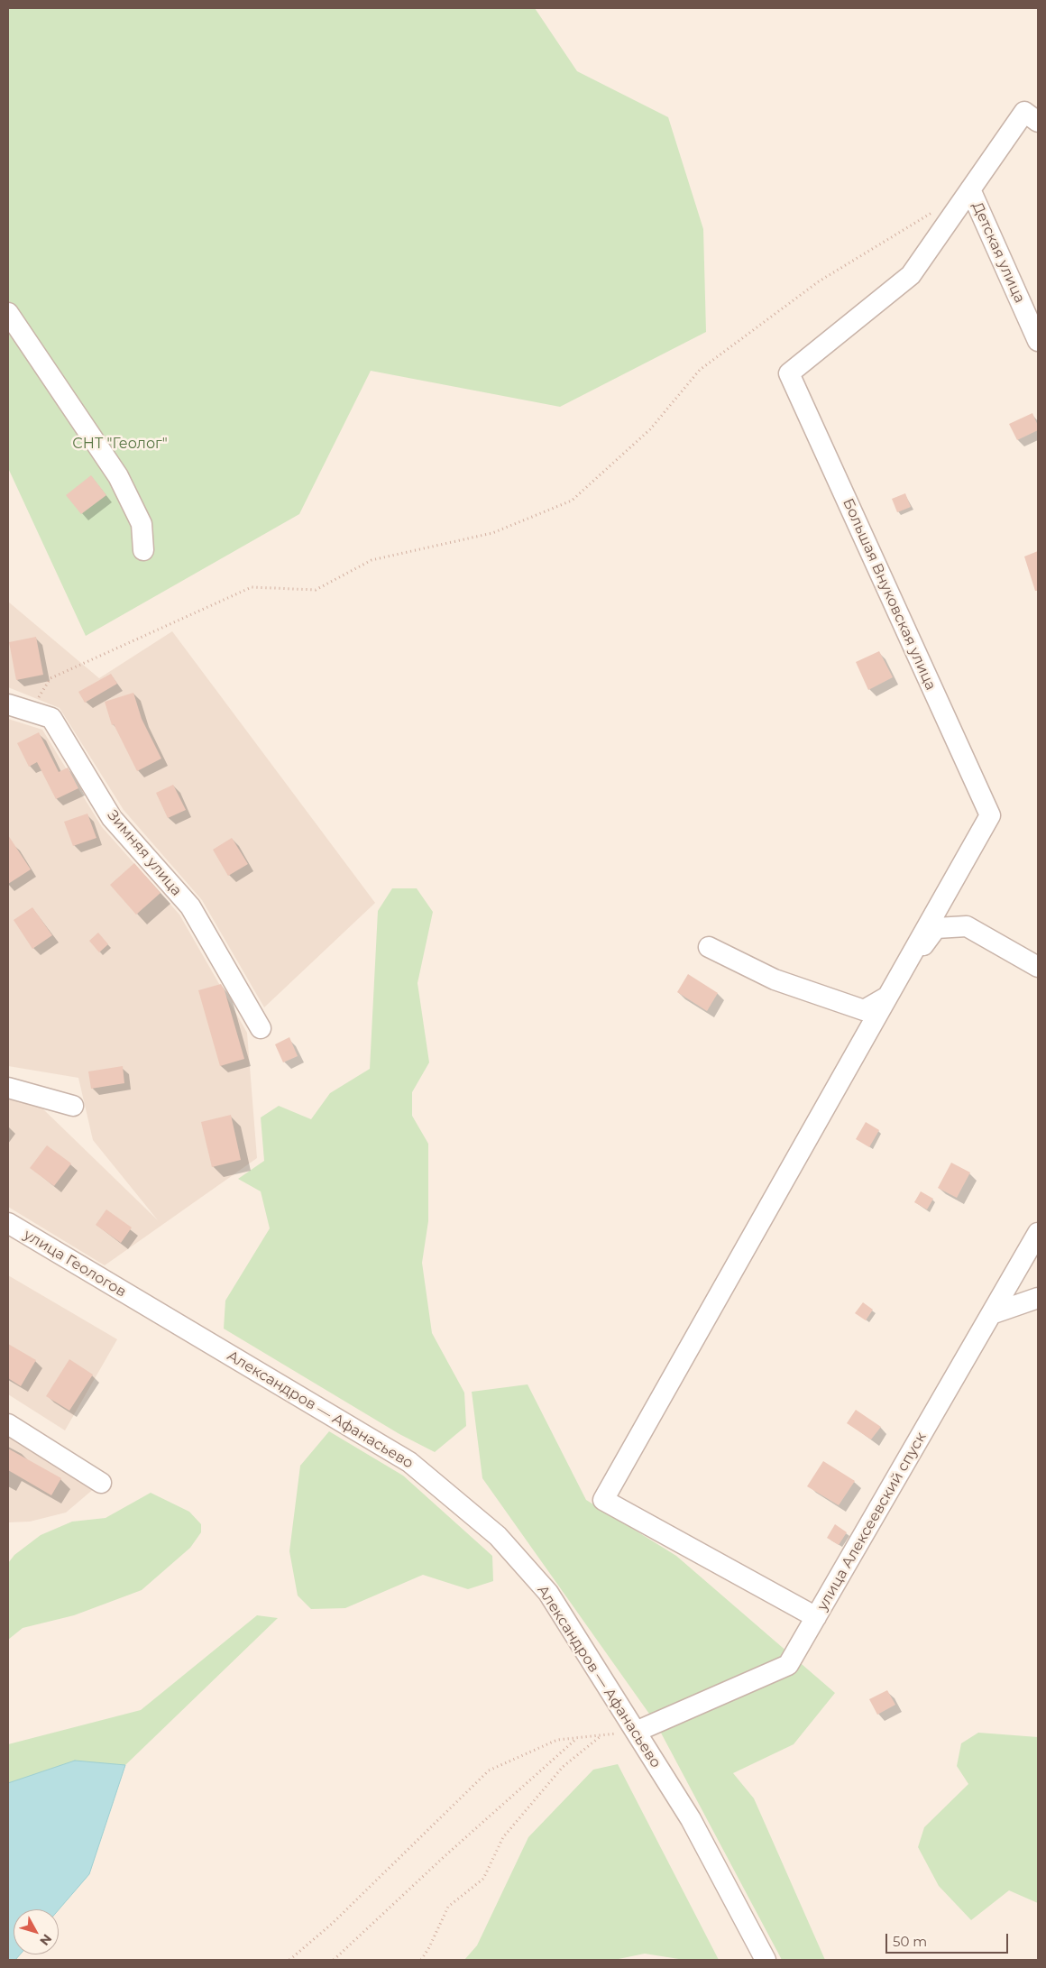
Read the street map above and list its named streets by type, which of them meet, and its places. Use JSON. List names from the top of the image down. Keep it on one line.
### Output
{"streets":{"street":["Детская улица","Большая Внуковская улица","Зимняя улица","улица Геологов","Александров — Афанасьево","улица Алексеевский спуск"]},"crossings":[["Детская улица","Большая Внуковская улица"],["улица Геологов","Александров — Афанасьево"],["Александров — Афанасьево","улица Алексеевский спуск"]],"parks":["СНТ \"Геолог\""],"scale_bar":"50 m","north":"bottom right"}
